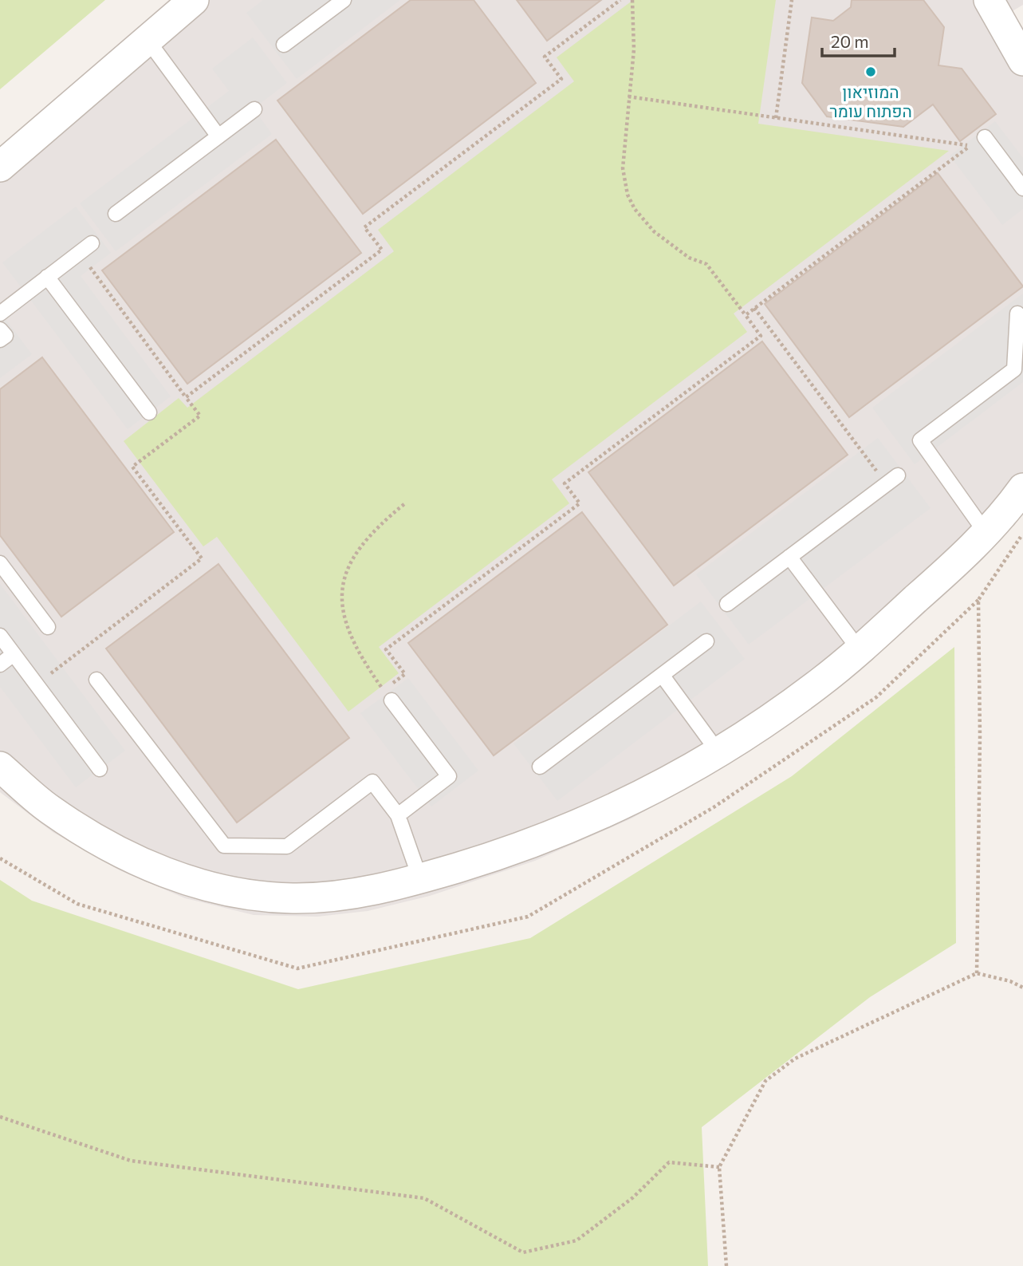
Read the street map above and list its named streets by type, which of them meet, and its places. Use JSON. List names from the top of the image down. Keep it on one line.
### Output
{"places":["המוזיאון הפתוח עומר"],"scale_bar":"20 m"}
